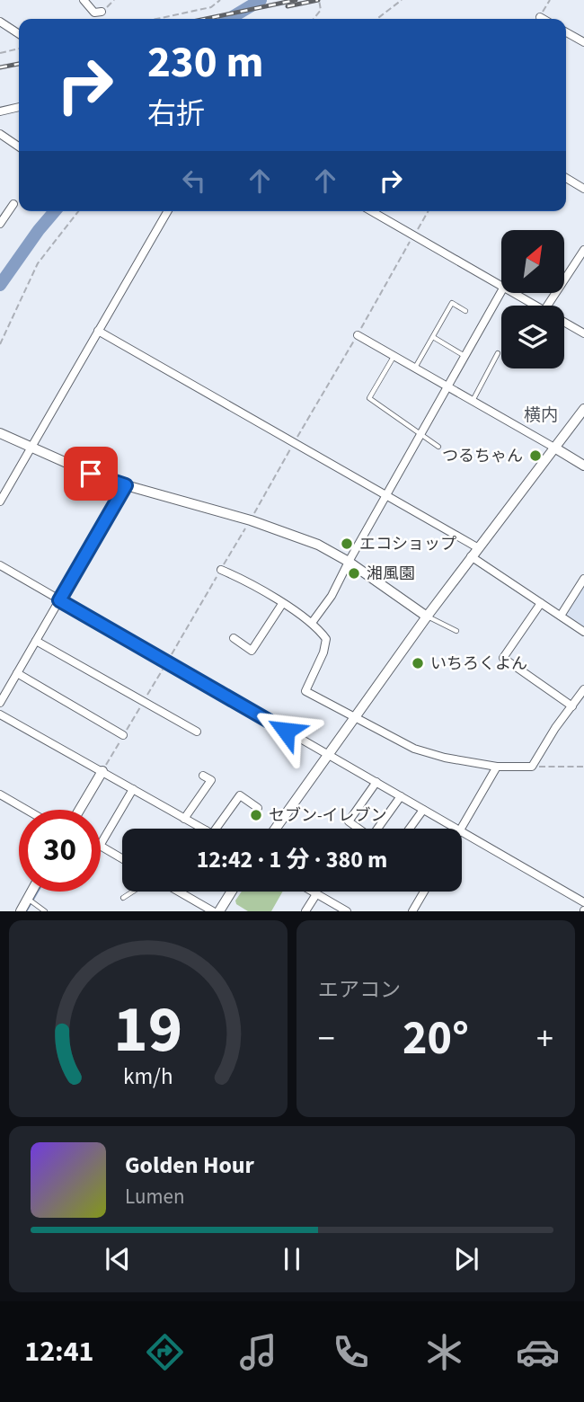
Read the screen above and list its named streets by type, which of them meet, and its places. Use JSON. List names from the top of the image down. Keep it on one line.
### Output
{"districts":["横内"],"places":["つるちゃん","エコショップ","湘風園","いちろくよん","セブン-イレブン"],"north":"top right","page":{"turn":["230 m","右折"],"limit":"30","trip":"12:42 · 1 分 · 380 m","tile":"エアコン","heat":["−","20°","+"],"song":["Golden Hour","Lumen"],"tabs":"12:41","gauge":["19","km/h"]}}
